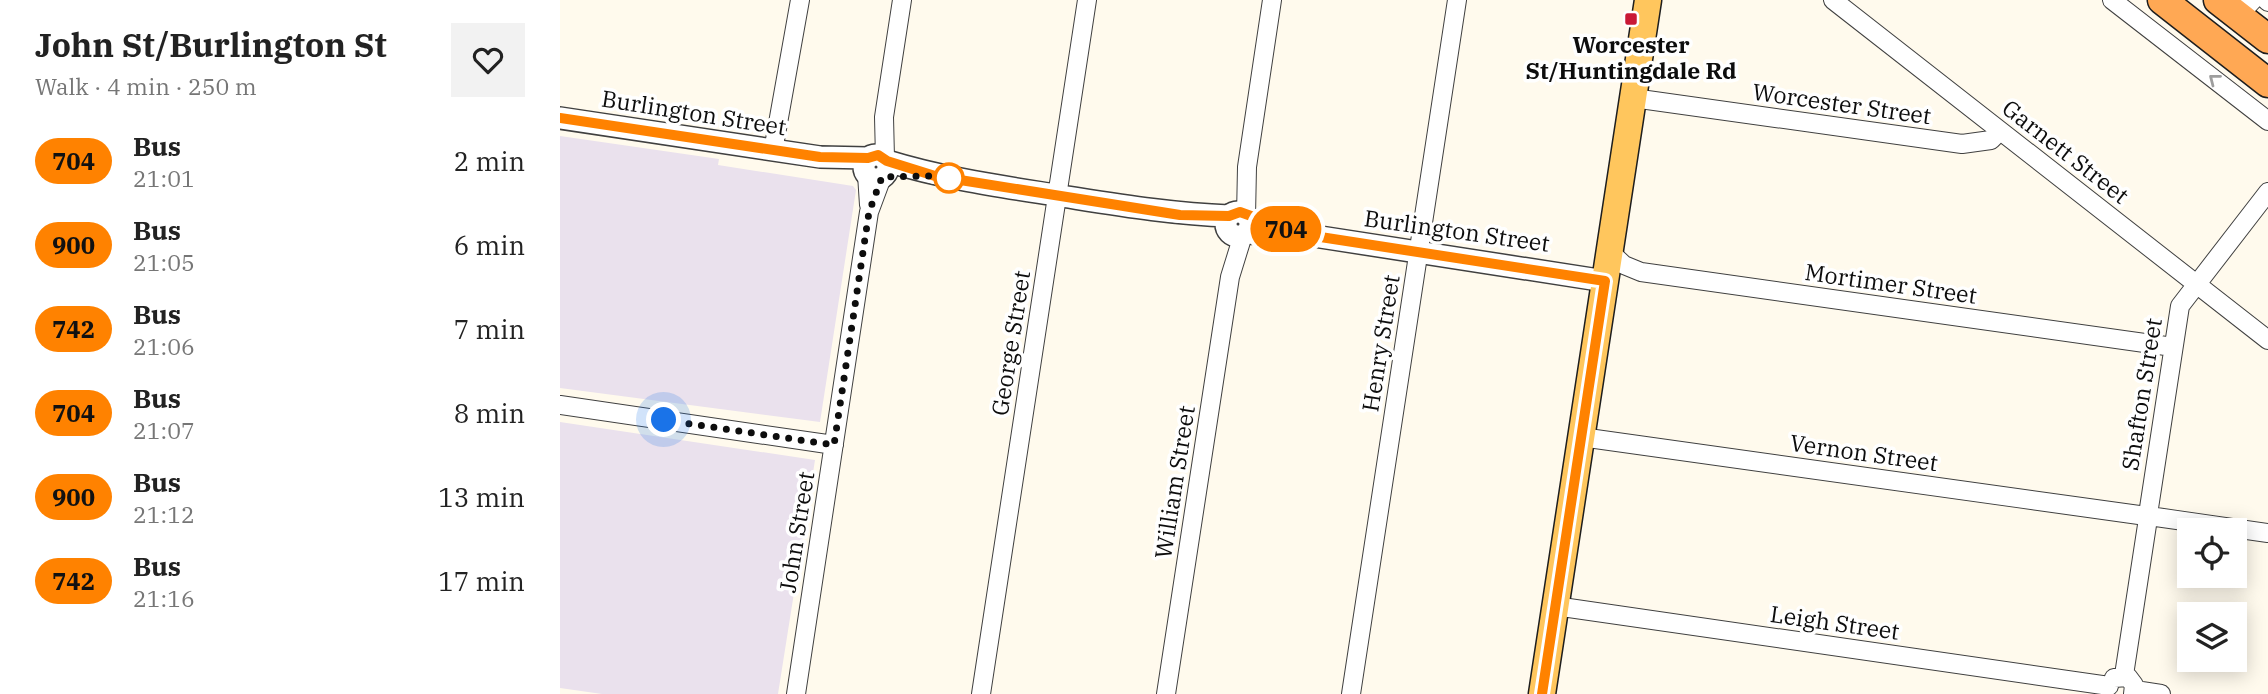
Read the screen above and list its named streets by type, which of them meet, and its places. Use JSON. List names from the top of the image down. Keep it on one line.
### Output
{"streets":{"street":["Worcester Street","Burlington Street","Garnett Street","Mortimer Street","George Street","Henry Street","Shafton Street","Vernon Street","William Street","John Street","Leigh Street"]},"crossings":[["Worcester Street","Garnett Street"],["Burlington Street","George Street"],["Burlington Street","Henry Street"],["Burlington Street","William Street"],["Burlington Street","John Street"],["Garnett Street","Shafton Street"],["Mortimer Street","Shafton Street"],["Shafton Street","Vernon Street"]],"places":{"transit":["Worcester St/Huntingdale Rd"]},"lines":["bus line 704"],"page":{"heading":["John St/Burlington St","Walk · 4 min · 250 m"],"on_map":"704","list":[{"mark":"704","name":"Bus","note":"21:01","value":"2 min"},{"mark":"900","name":"Bus","note":"21:05","value":"6 min"},{"mark":"742","name":"Bus","note":"21:06","value":"7 min"},{"mark":"704","name":"Bus","note":"21:07","value":"8 min"},{"mark":"900","name":"Bus","note":"21:12","value":"13 min"},{"mark":"742","name":"Bus","note":"21:16","value":"17 min"}]}}
